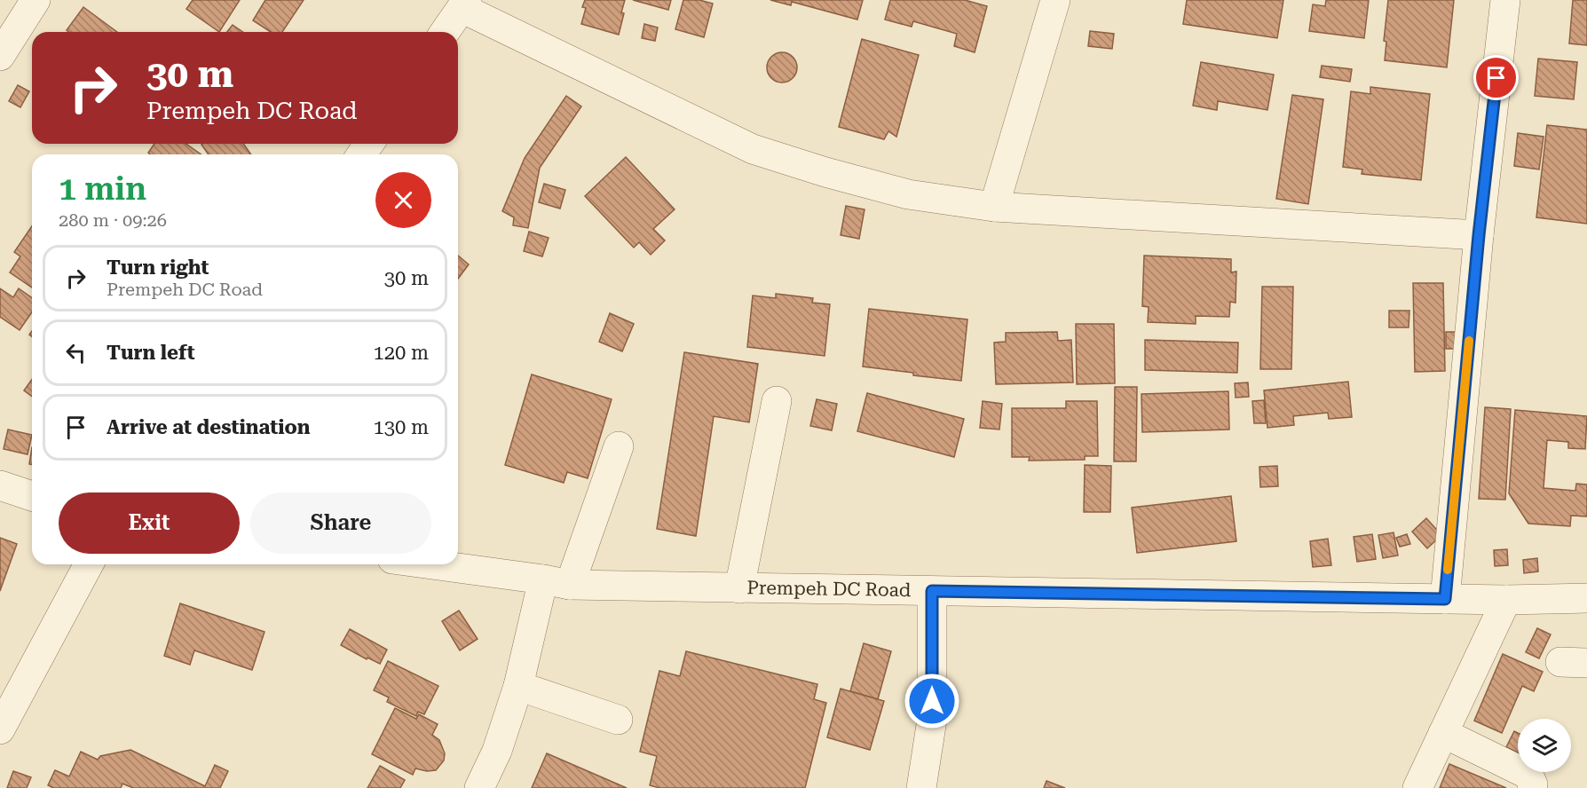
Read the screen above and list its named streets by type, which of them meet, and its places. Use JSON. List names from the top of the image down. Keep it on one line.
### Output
{"streets":{"street":["Prempeh DC Road"]},"page":{"turn":["30 m","Prempeh DC Road"],"heading":["1 min","280 m · 09:26"],"list":[{"name":"Turn right","note":"Prempeh DC Road","value":"30 m"},{"name":"Turn left","value":"120 m"},{"name":"Arrive at destination","value":"130 m"}],"buttons":["Exit","Share"]}}
